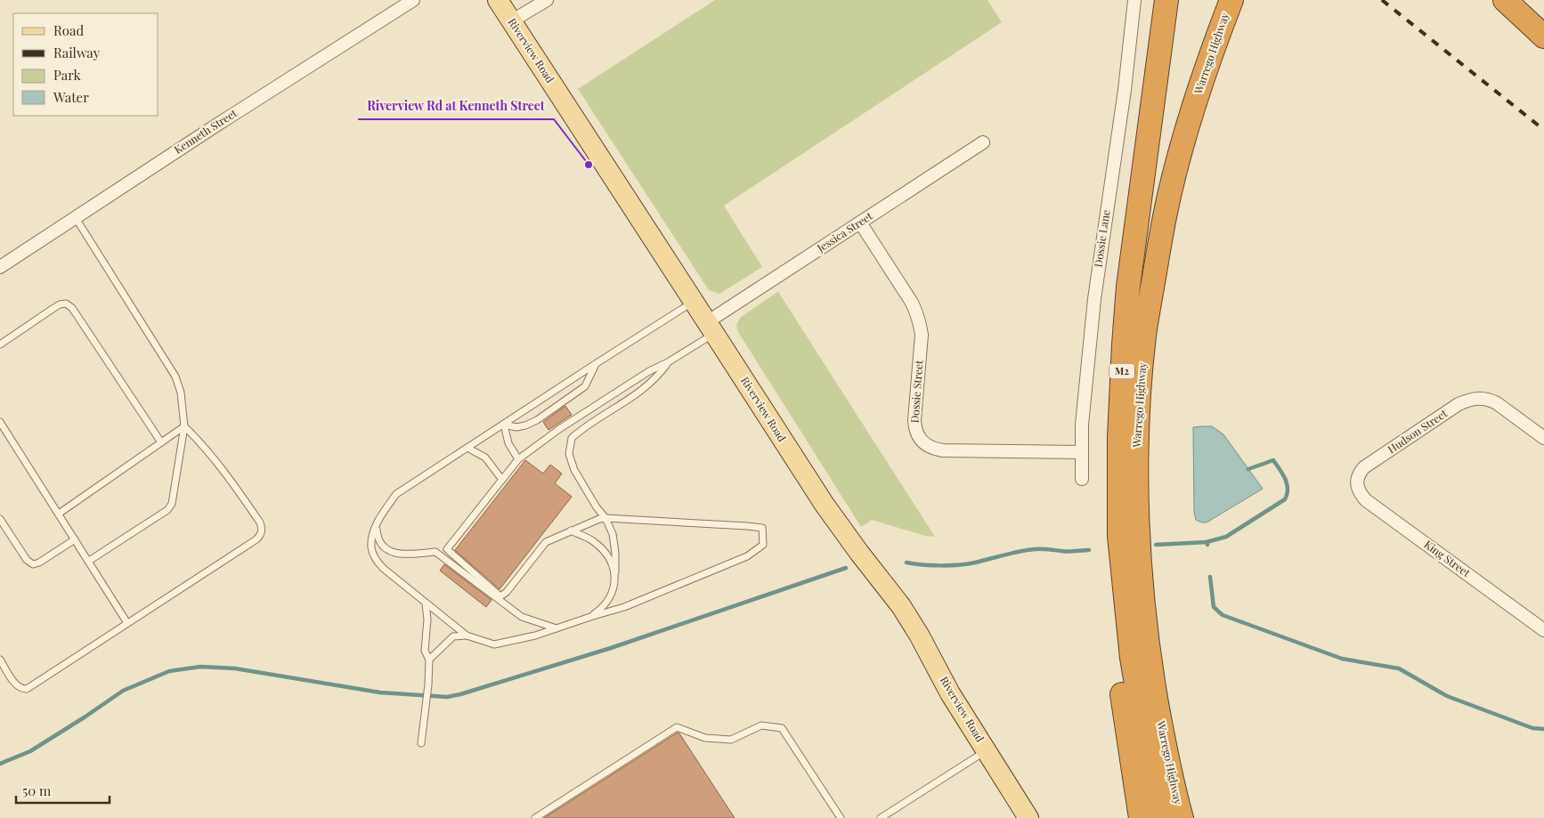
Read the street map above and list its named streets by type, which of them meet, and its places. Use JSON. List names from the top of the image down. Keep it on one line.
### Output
{"streets":{"highway":["Warrego Highway","M2"],"main road":["Riverview Road"],"street":["Kenneth Street","Jessica Street","Dossie Lane","Dossie Street","Hudson Street","King Street"]},"crossings":[["Riverview Road","Jessica Street"],["Jessica Street","Dossie Street"],["Dossie Lane","Dossie Street"],["Hudson Street","King Street"]],"places":["Riverview Rd at Kenneth Street"],"legend":["Road","Railway","Park","Water"],"scale_bar":"50 m"}
